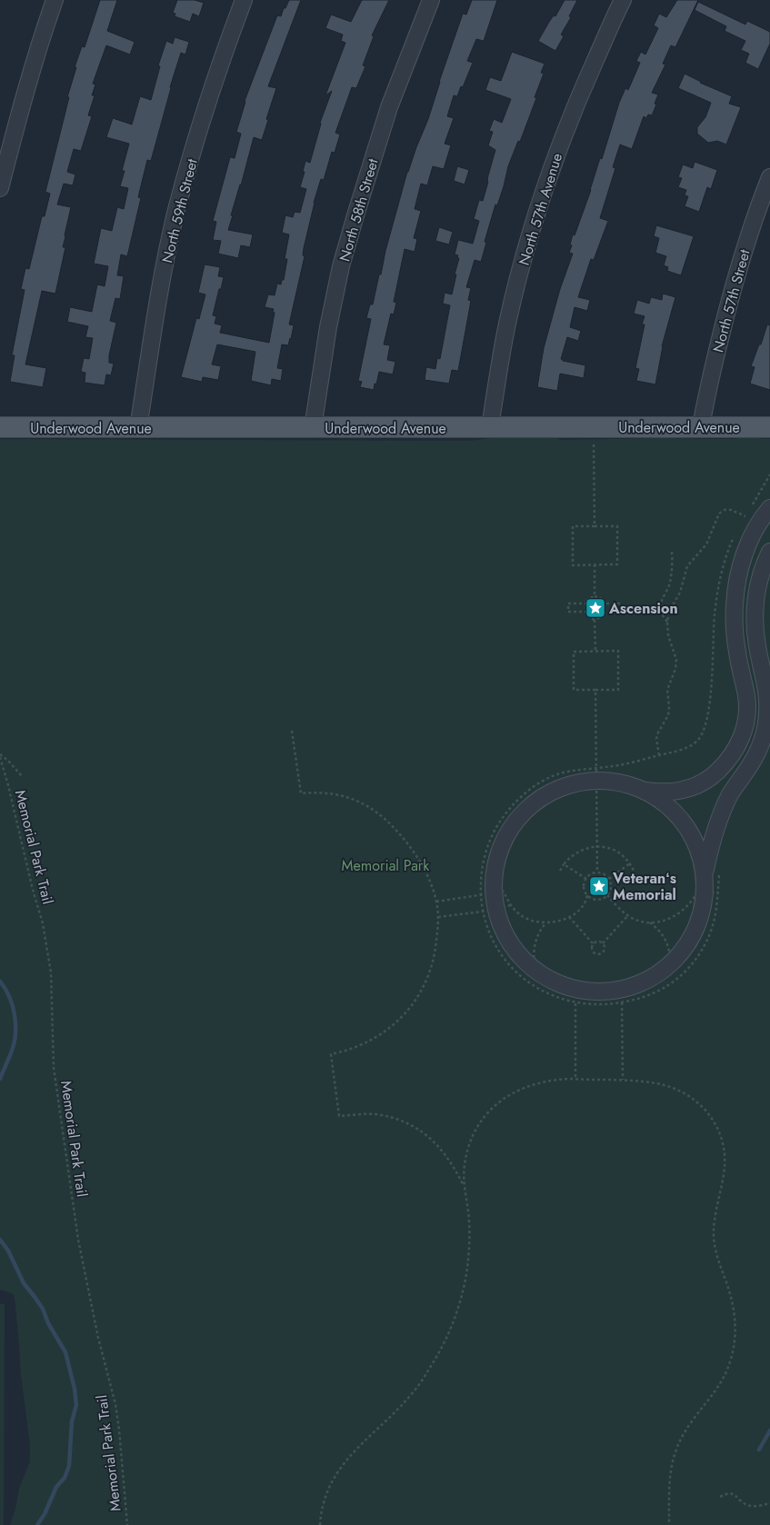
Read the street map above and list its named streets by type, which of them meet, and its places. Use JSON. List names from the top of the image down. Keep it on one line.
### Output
{"streets":{"main road":["Underwood Avenue"],"street":["North 57th Avenue","North 58th Street","North 59th Street","North 57th Street"],"path":["Memorial Park Trail"]},"crossings":[["North 57th Avenue","Underwood Avenue"],["North 58th Street","Underwood Avenue"],["North 59th Street","Underwood Avenue"],["North 57th Street","Underwood Avenue"]],"parks":["Memorial Park"],"places":{"place":["Ascension","Veteranʻs Memorial"]}}
